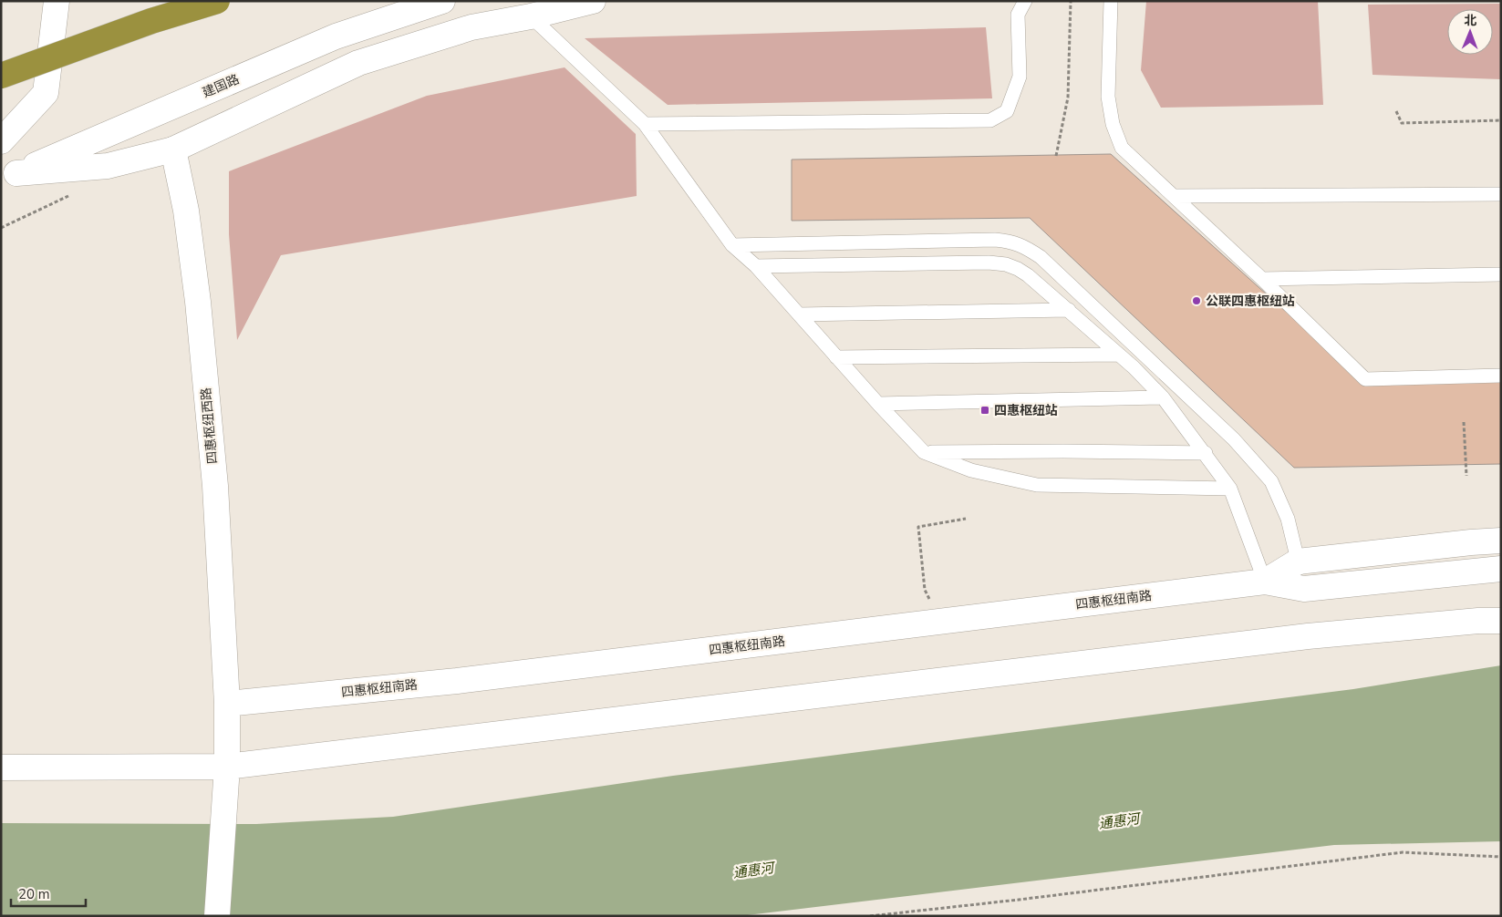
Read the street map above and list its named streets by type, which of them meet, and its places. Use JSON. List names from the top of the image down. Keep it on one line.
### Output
{"streets":{"street":["建国路","四惠枢纽西路","四惠枢纽南路"]},"crossings":[["四惠枢纽西路","四惠枢纽南路"]],"water":["通惠河"],"places":{"other":["公联四惠枢纽站"],"transit":["四惠枢纽站"]},"scale_bar":"20 m","north":"top"}
